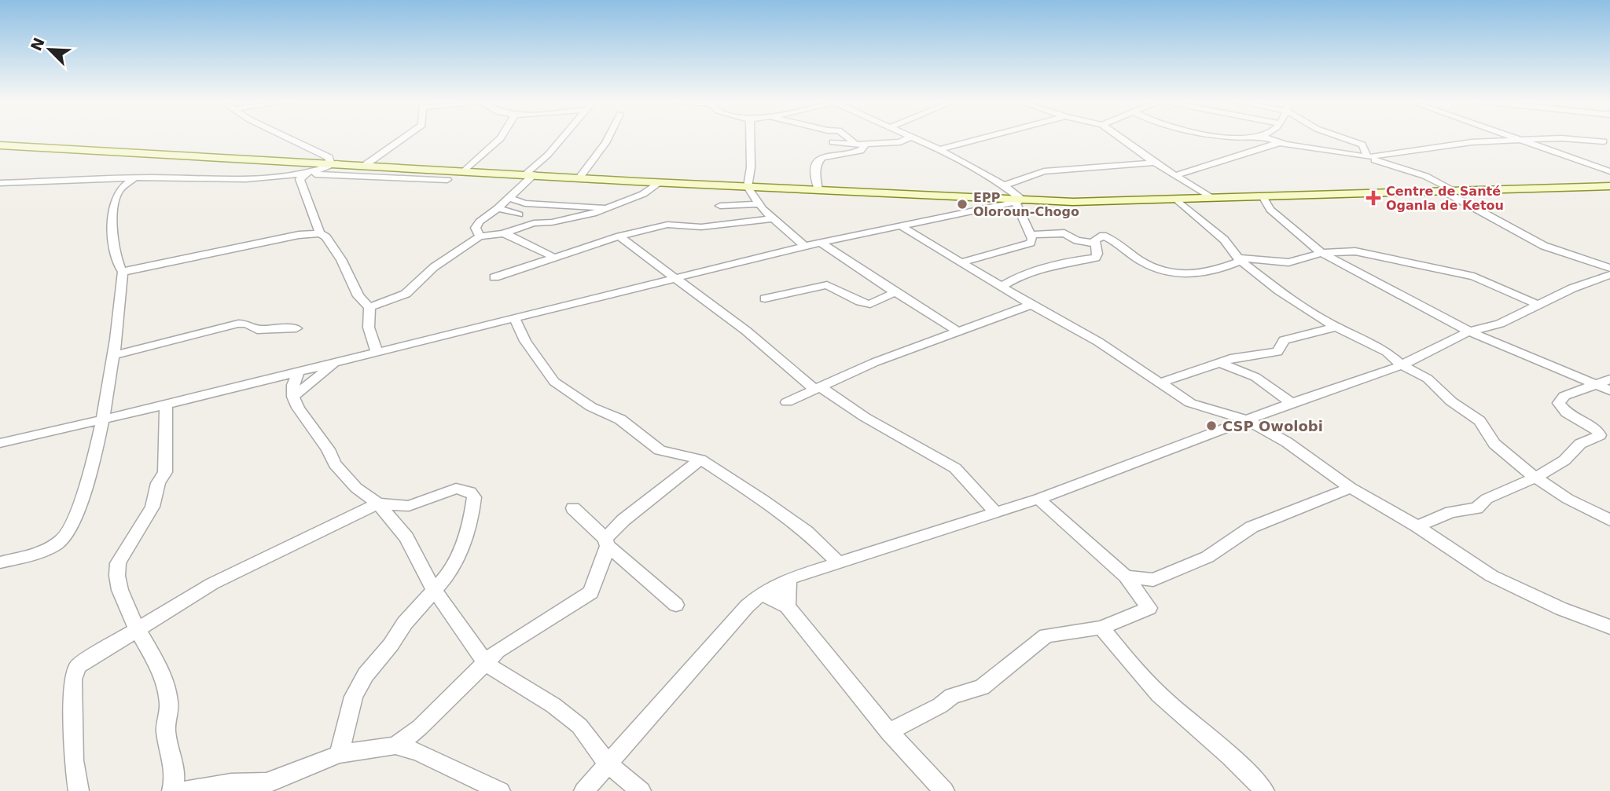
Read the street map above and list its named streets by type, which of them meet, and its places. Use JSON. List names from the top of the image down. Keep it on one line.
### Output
{"places":{"health":["Centre de Santé Oganla de Ketou"],"other":["EPP Oloroun-Chogo","CSP Owolobi"]},"north":"top left"}
